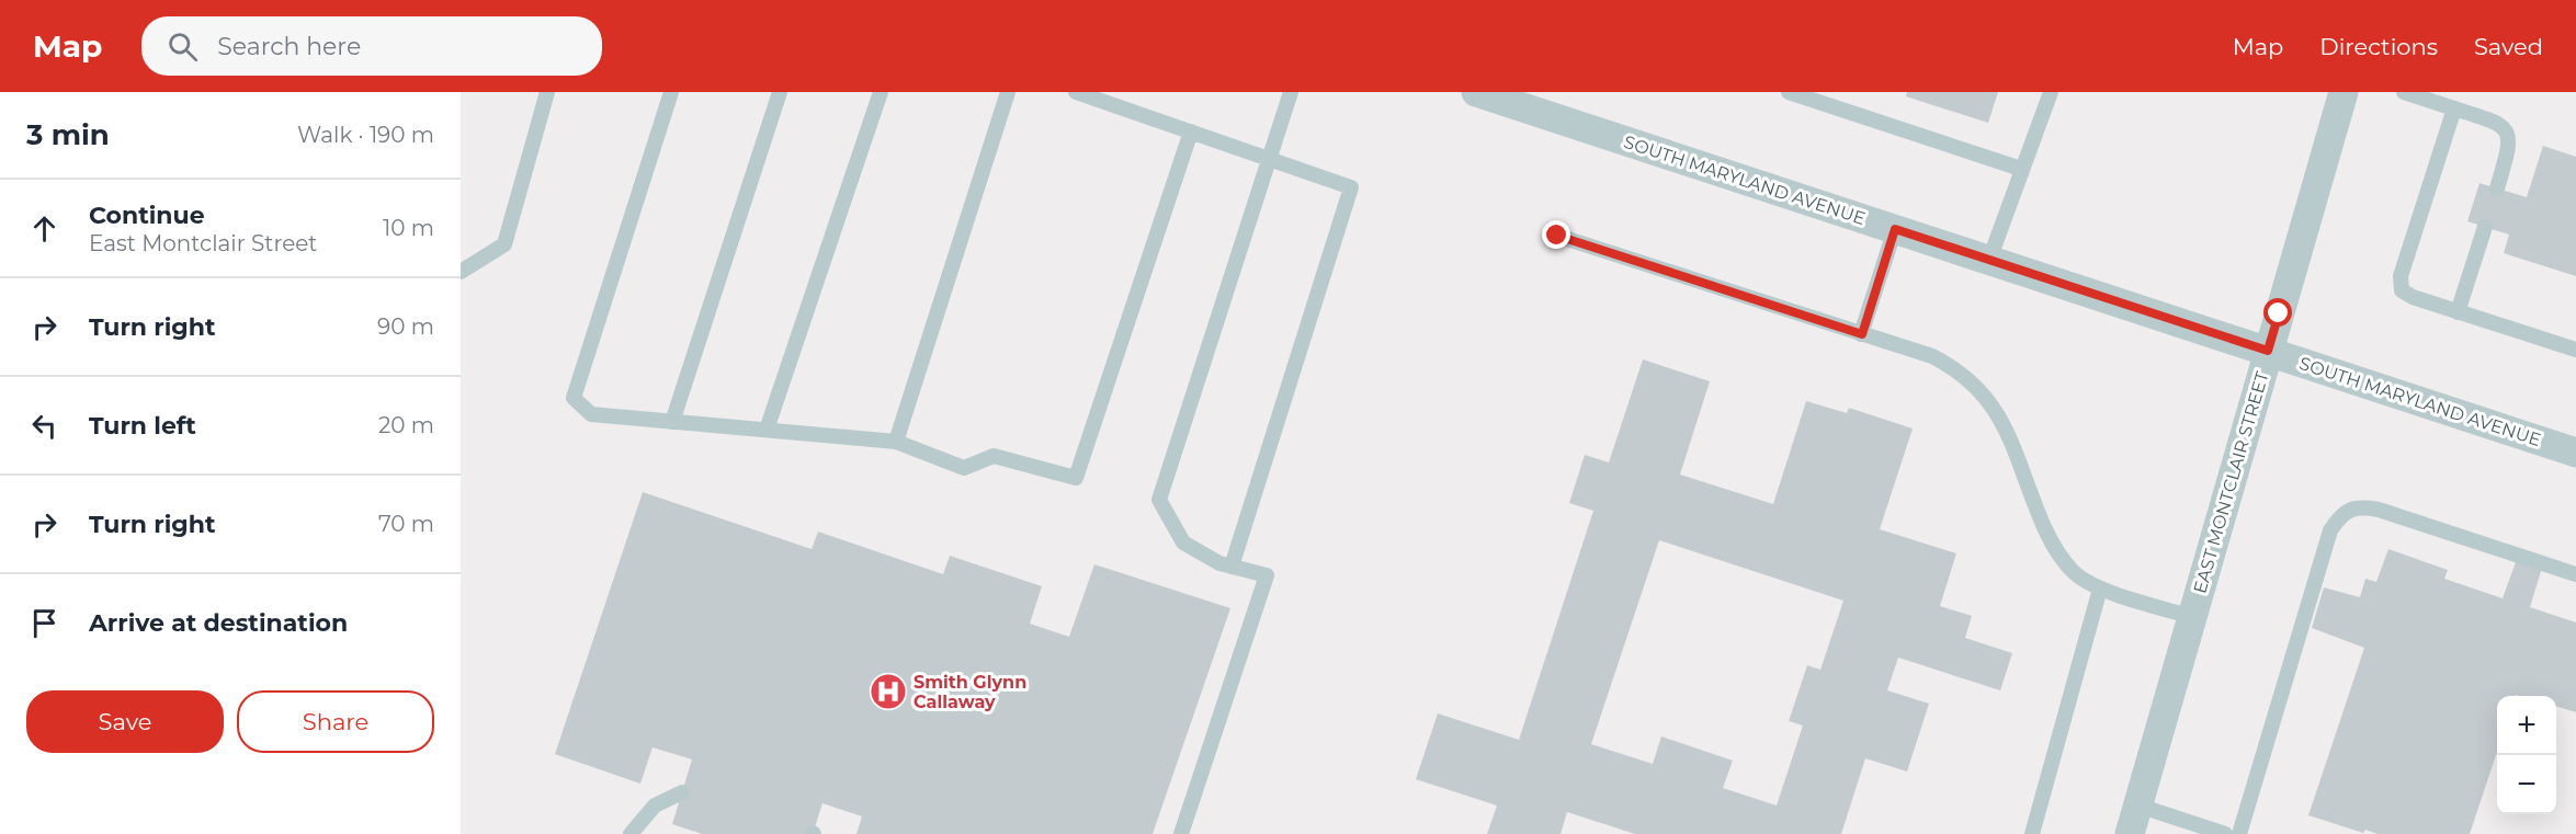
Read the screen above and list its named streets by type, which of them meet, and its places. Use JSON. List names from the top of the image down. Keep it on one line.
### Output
{"streets":{"street":["SOUTH MARYLAND AVENUE","EAST MONTCLAIR STREET"]},"crossings":[["SOUTH MARYLAND AVENUE","EAST MONTCLAIR STREET"]],"places":{"hospital":["Smith Glynn Callaway"]},"page":{"header":"Map","search":"Search here","nav":["Map","Directions","Saved"],"heading":["3 min","Walk · 190 m"],"list":[["Continue","East Montclair Street","10 m"],["Turn right","90 m"],["Turn left","20 m"],["Turn right","70 m"],"Arrive at destination"],"buttons":["Save","Share"],"map_buttons":["+","−"]}}
